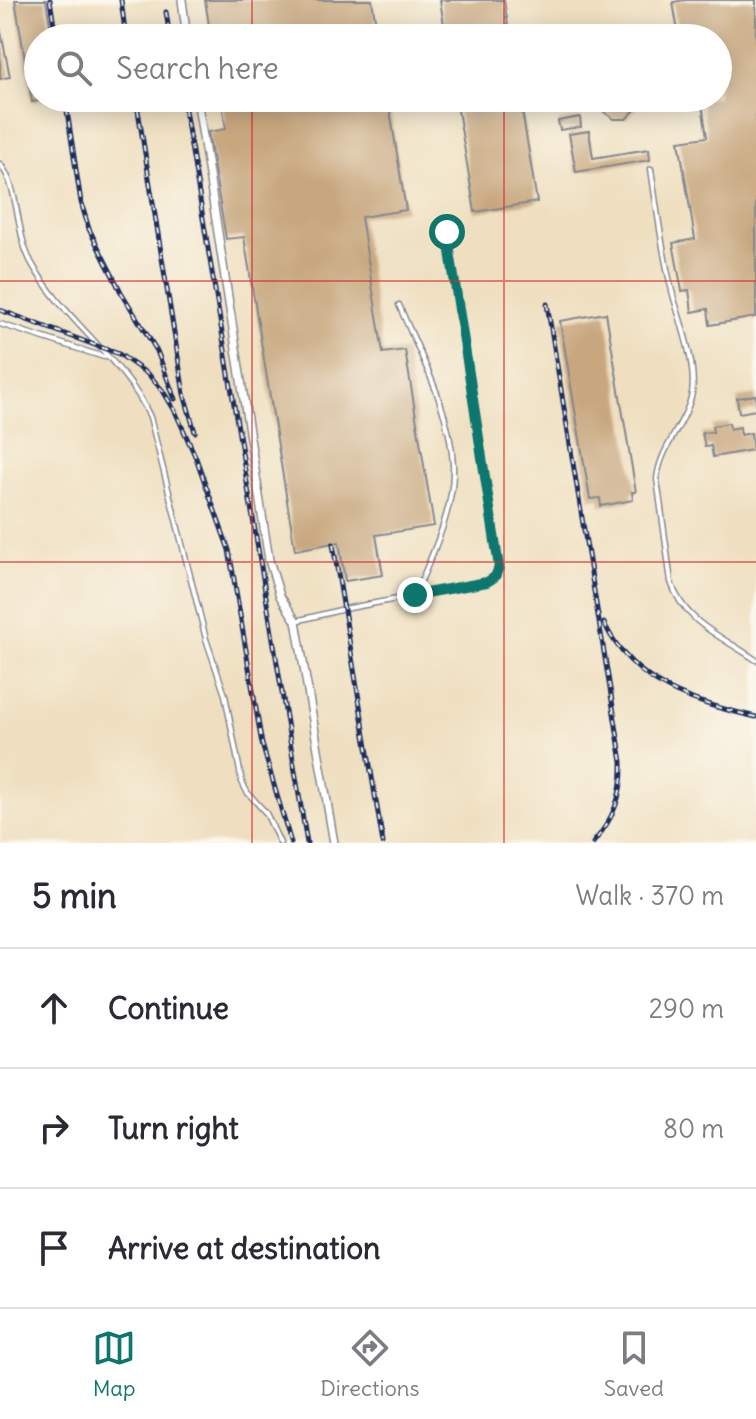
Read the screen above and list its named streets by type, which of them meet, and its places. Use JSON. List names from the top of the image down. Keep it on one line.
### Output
{"page":{"search":"Search here","heading":["5 min","Walk · 370 m"],"list":[["Continue","290 m"],["Turn right","80 m"],"Arrive at destination"],"nav":["Map","Directions","Saved"]}}
